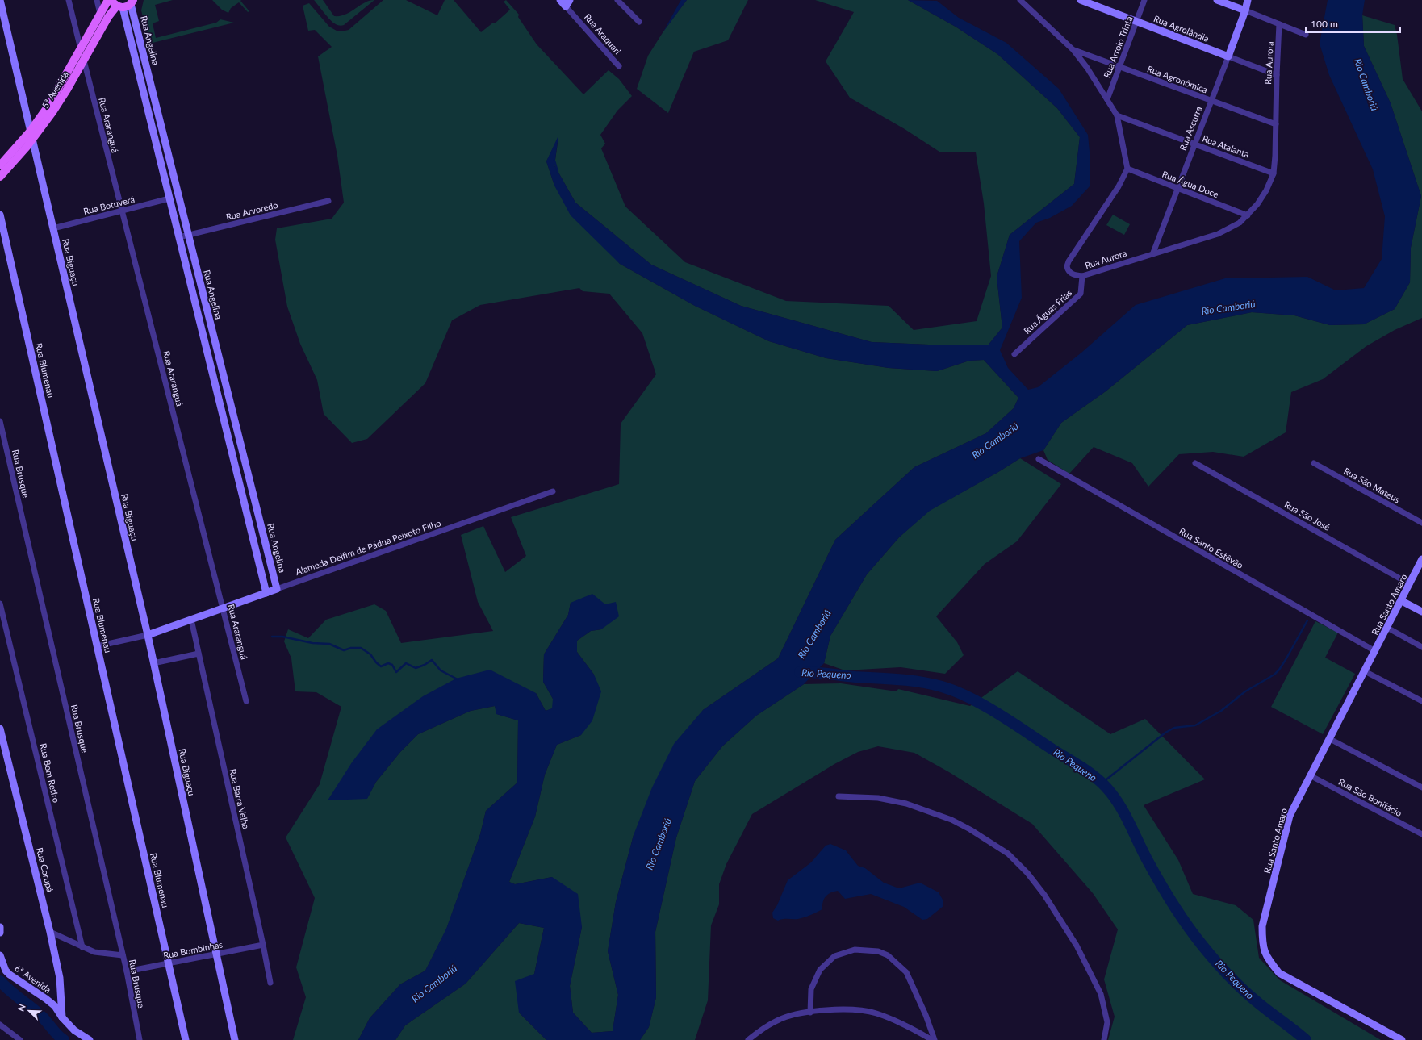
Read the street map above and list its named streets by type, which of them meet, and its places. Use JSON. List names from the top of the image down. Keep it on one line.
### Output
{"streets":{"main road":["5ª Avenida"],"street":["Rua Agrolândia","Rua Araquari","Rua Angelina","Rua Arroio Trinta","Rua Aurora","Rua Agronômica","Rua Araranguá","Rua Ascurra","Rua Atalanta","Rua Água Doce","Rua Botuverá","Rua Arvoredo","Rua Biguaçu","Rua Águas Frias","Rua Blumenau","Rua Brusque","Rua São Mateus","Rua São José","Alameda Delfim de Pádua Peixoto Filho","Rua Santo Estêvão","Rua Santo Amaro","Rua Bom Retiro","Rua São Bonifácio","Rua Barra Velha","Rua Corupá","Rua Bombinhas","6ª Avenida"]},"crossings":[["Rua Agrolândia","Rua Arroio Trinta"],["Rua Agrolândia","Rua Aurora"],["Rua Agrolândia","Rua Ascurra"],["Rua Angelina","5ª Avenida"],["Rua Angelina","Rua Botuverá"],["Rua Angelina","Rua Arvoredo"],["Rua Angelina","Alameda Delfim de Pádua Peixoto Filho"],["Rua Arroio Trinta","Rua Agronômica"],["Rua Aurora","Rua Agronômica"],["Rua Aurora","Rua Ascurra"],["Rua Aurora","Rua Atalanta"],["Rua Aurora","Rua Água Doce"],["Rua Aurora","Rua Águas Frias"],["Rua Agronômica","Rua Ascurra"],["5ª Avenida","Rua Araranguá"],["5ª Avenida","Rua Biguaçu"],["Rua Araranguá","Rua Botuverá"],["Rua Araranguá","Alameda Delfim de Pádua Peixoto Filho"],["Rua Ascurra","Rua Atalanta"],["Rua Ascurra","Rua Água Doce"],["Rua Botuverá","Rua Biguaçu"],["Rua Biguaçu","Alameda Delfim de Pádua Peixoto Filho"],["Rua Biguaçu","Rua Bombinhas"],["Rua Blumenau","Alameda Delfim de Pádua Peixoto Filho"],["Rua Blumenau","Rua Bombinhas"],["Rua Brusque","Rua Bombinhas"],["Rua São José","Rua Santo Amaro"],["Alameda Delfim de Pádua Peixoto Filho","Rua Barra Velha"],["Rua Santo Estêvão","Rua Santo Amaro"],["Rua Santo Amaro","Rua São Bonifácio"],["Rua Barra Velha","Rua Bombinhas"],["Rua Corupá","6ª Avenida"]],"water":["Rio Camboriú","Rio Pequeno"],"scale_bar":"100 m","north":"top left"}
